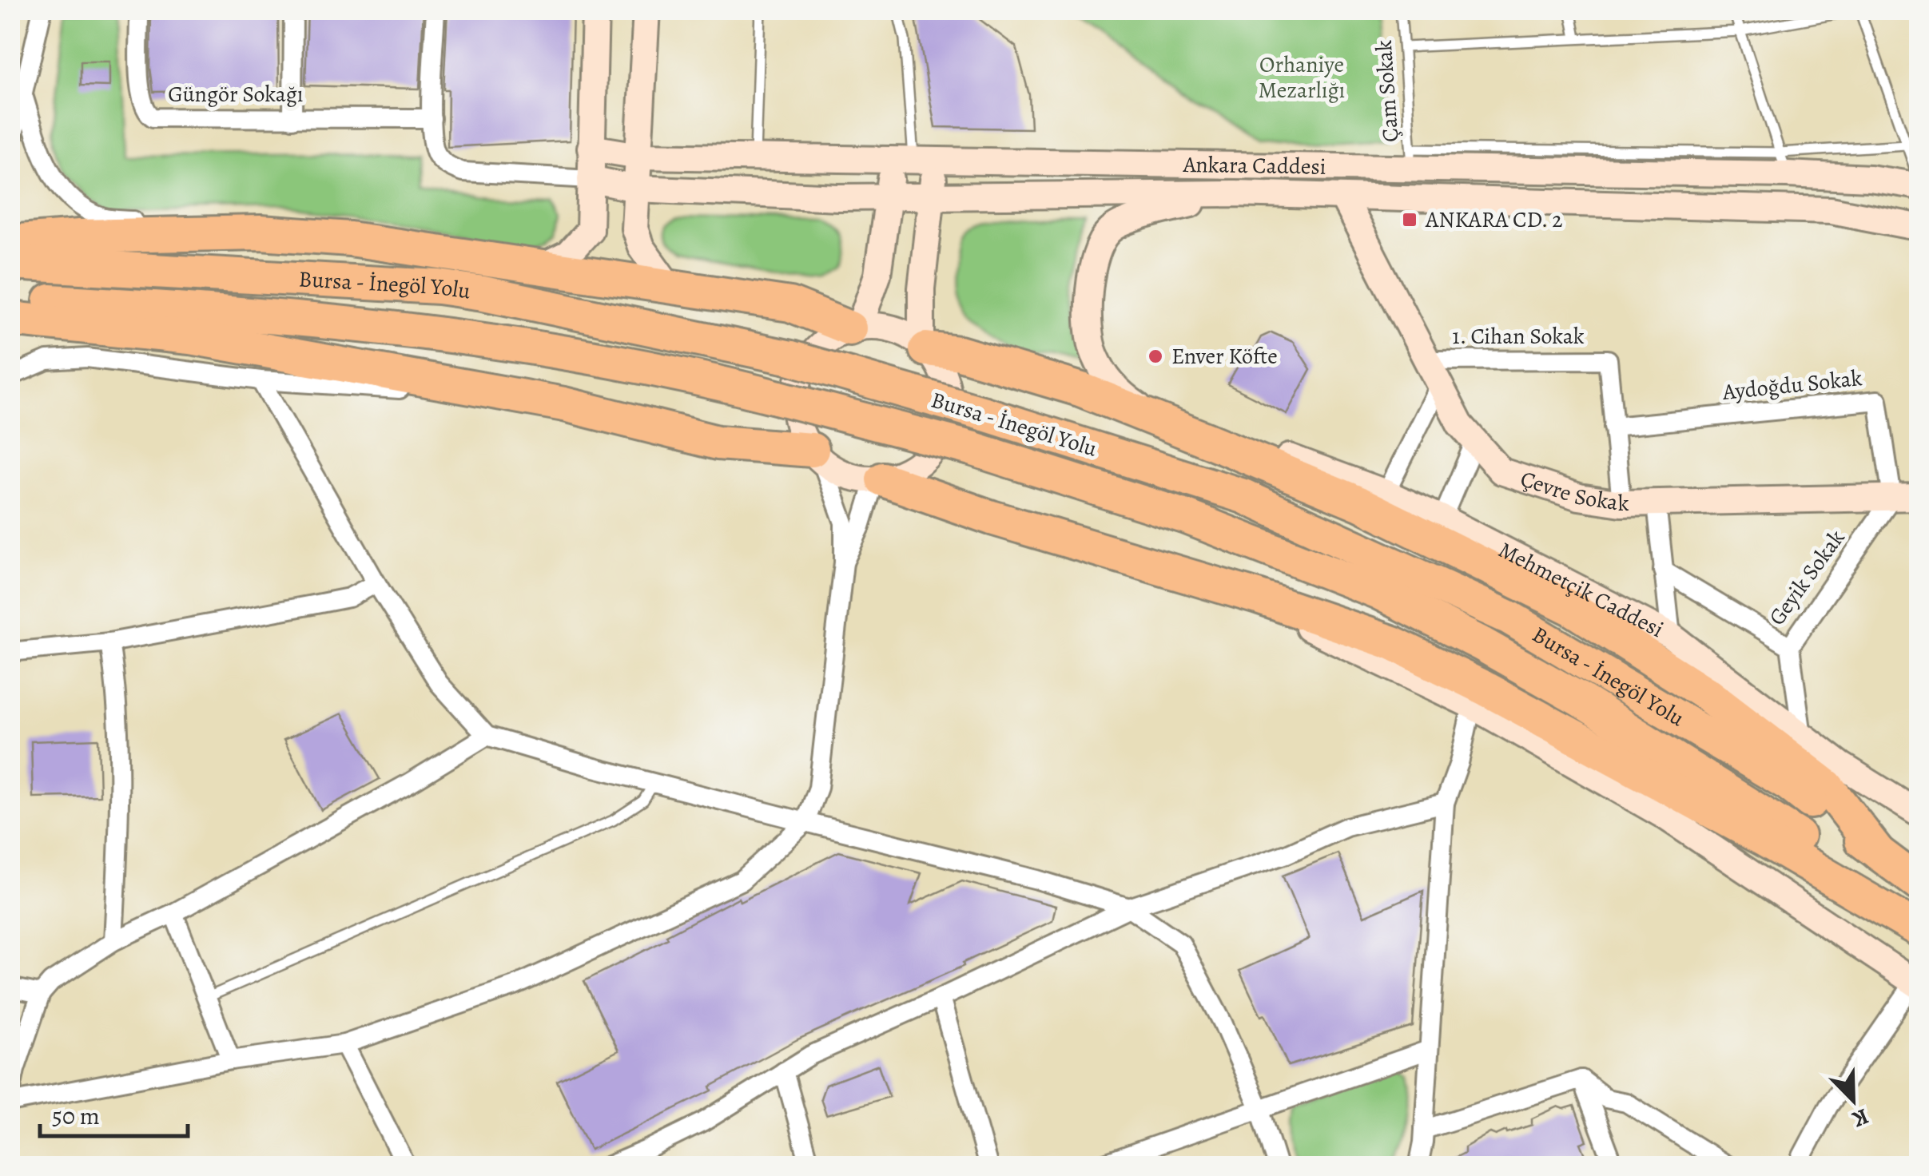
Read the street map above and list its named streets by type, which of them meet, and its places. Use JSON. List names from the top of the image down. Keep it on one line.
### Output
{"streets":{"highway":["Bursa - İnegöl Yolu"],"main road":["Ankara Caddesi","Çevre Sokak","Mehmetçik Caddesi"],"street":["Güngör Sokağı","1. Cihan Sokak","Aydoğdu Sokak","Geyik Sokak"],"lane":["Çam Sokak"]},"crossings":[["Çam Sokak","Ankara Caddesi"],["Ankara Caddesi","Çevre Sokak"],["1. Cihan Sokak","Aydoğdu Sokak"],["1. Cihan Sokak","Çevre Sokak"],["Aydoğdu Sokak","Çevre Sokak"],["Aydoğdu Sokak","Geyik Sokak"],["Çevre Sokak","Geyik Sokak"]],"parks":["Orhaniye Mezarlığı"],"places":{"transit":["ANKARA CD. 2"],"other":["Enver Köfte"]},"scale_bar":"50 m","north":"bottom right"}
